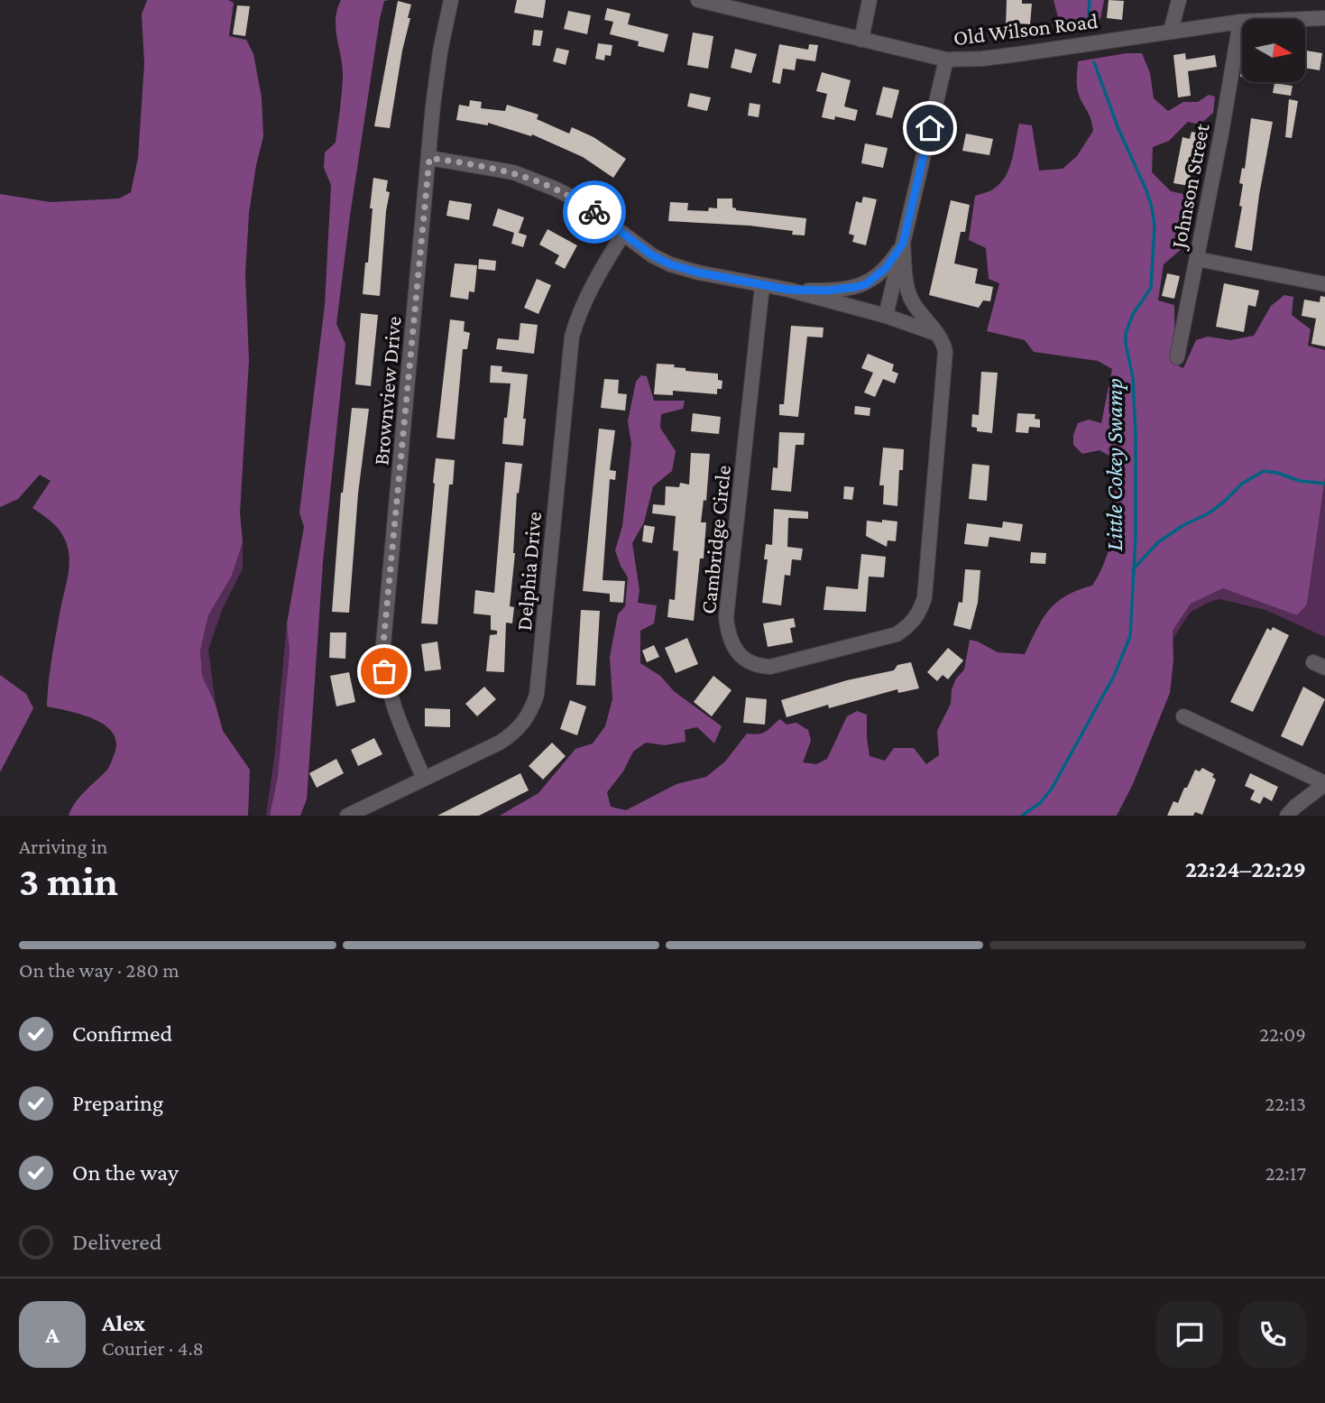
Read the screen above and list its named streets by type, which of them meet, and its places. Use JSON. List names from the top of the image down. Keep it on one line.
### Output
{"streets":{"street":["Old Wilson Road","Johnson Street","Brownview Drive","Cambridge Circle","Delphia Drive"]},"crossings":[["Old Wilson Road","Johnson Street"],["Brownview Drive","Delphia Drive"]],"water":["Little Cokey Swamp"],"north":"right","page":{"heading":["3 min","Arriving in","22:24–22:29"],"panel":["Alex","Courier · 4.8"],"bar":"On the way · 280 m","list":[["Confirmed","22:09"],["Preparing","22:13"],["On the way","22:17"],"Delivered"],"round":"A"}}
